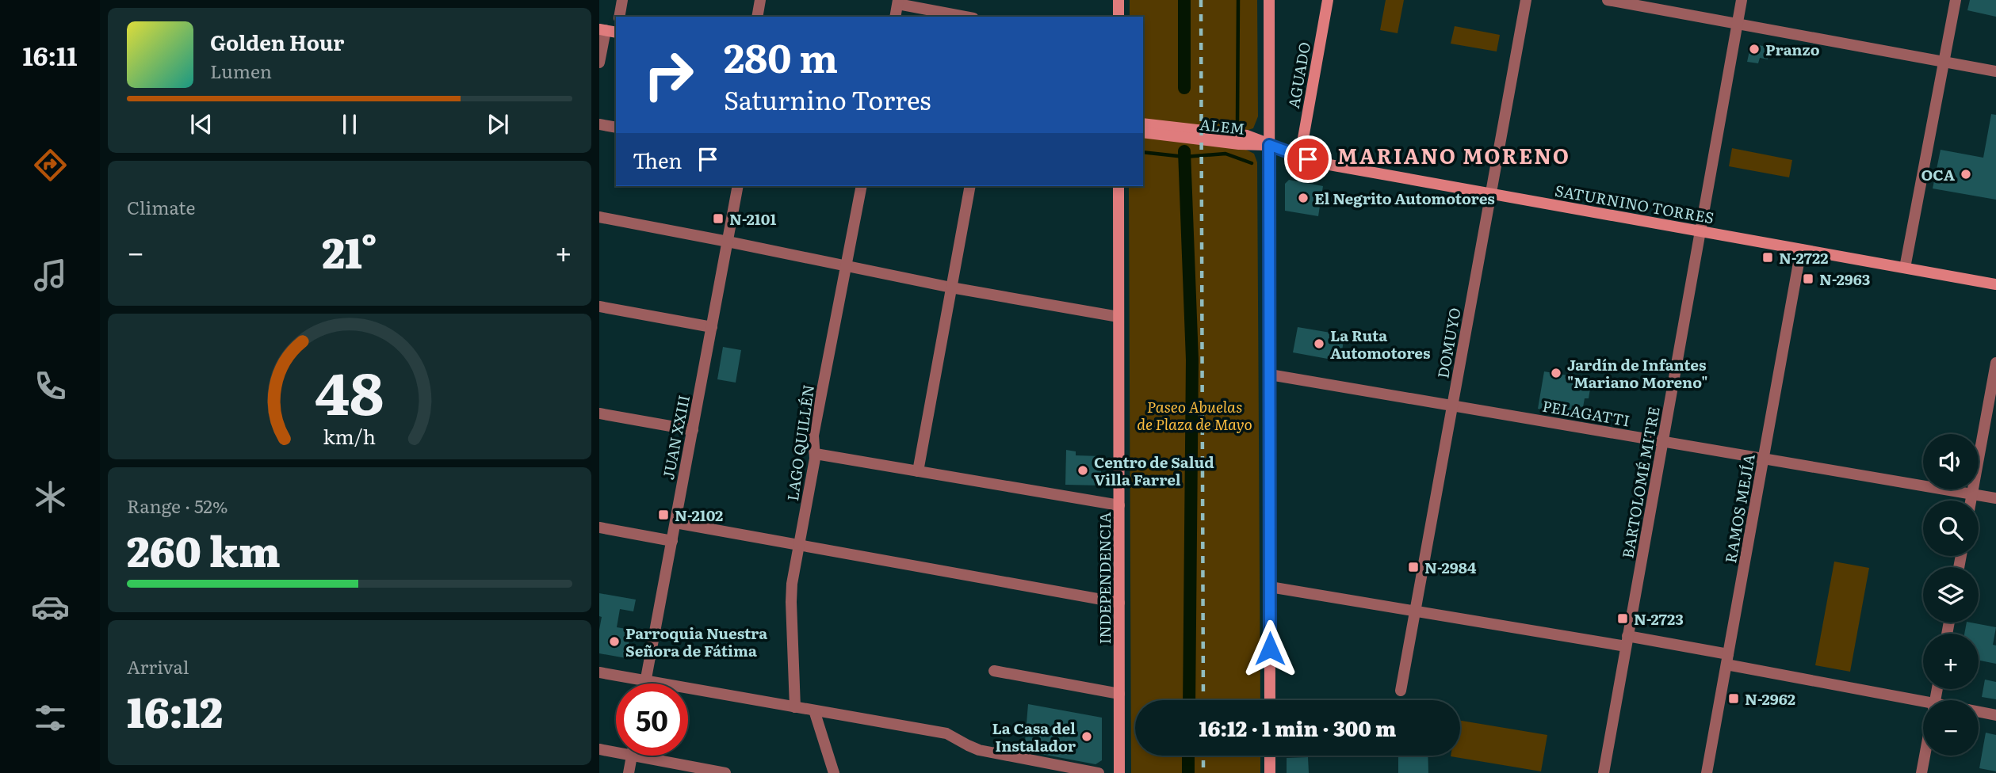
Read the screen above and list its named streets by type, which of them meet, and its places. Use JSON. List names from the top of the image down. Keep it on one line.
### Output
{"streets":{"street":["AGUADO","ALEM","SATURNINO TORRES","DOMUYO","PELAGATTI","JUAN XXIII","LAGO QUILLÉN","BARTOLOMÉ MITRE","RAMOS MEJÍA","INDEPENDENCIA"]},"crossings":[["AGUADO","SATURNINO TORRES"],["ALEM","SATURNINO TORRES"],["SATURNINO TORRES","DOMUYO"],["SATURNINO TORRES","BARTOLOMÉ MITRE"],["SATURNINO TORRES","RAMOS MEJÍA"],["DOMUYO","PELAGATTI"],["PELAGATTI","BARTOLOMÉ MITRE"],["PELAGATTI","RAMOS MEJÍA"]],"districts":["MARIANO MORENO"],"parks":["Paseo Abuelas de Plaza de Mayo"],"places":{"other":["Pranzo","OCA","El Negrito Automotores","La Ruta Automotores","Jardín de Infantes \"Mariano Moreno\"","Centro de Salud Villa Farrel","Parroquia Nuestra Señora de Fátima","La Casa del Instalador"],"transit":["N-2101","N-2722","N-2963","N-2102","N-2984","N-2723","N-2962"]},"page":{"tabs":"16:11","turn":["280 m","Saturnino Torres"],"song":["Golden Hour","Lumen"],"then":"Then","tile":["Climate",["Range · 52%","260 km"],["Arrival","16:12"]],"heat":["−","21°","+"],"map_buttons":["+","−"],"limit":"50","trip":"16:12 · 1 min · 300 m","gauge":["48","km/h"]}}
